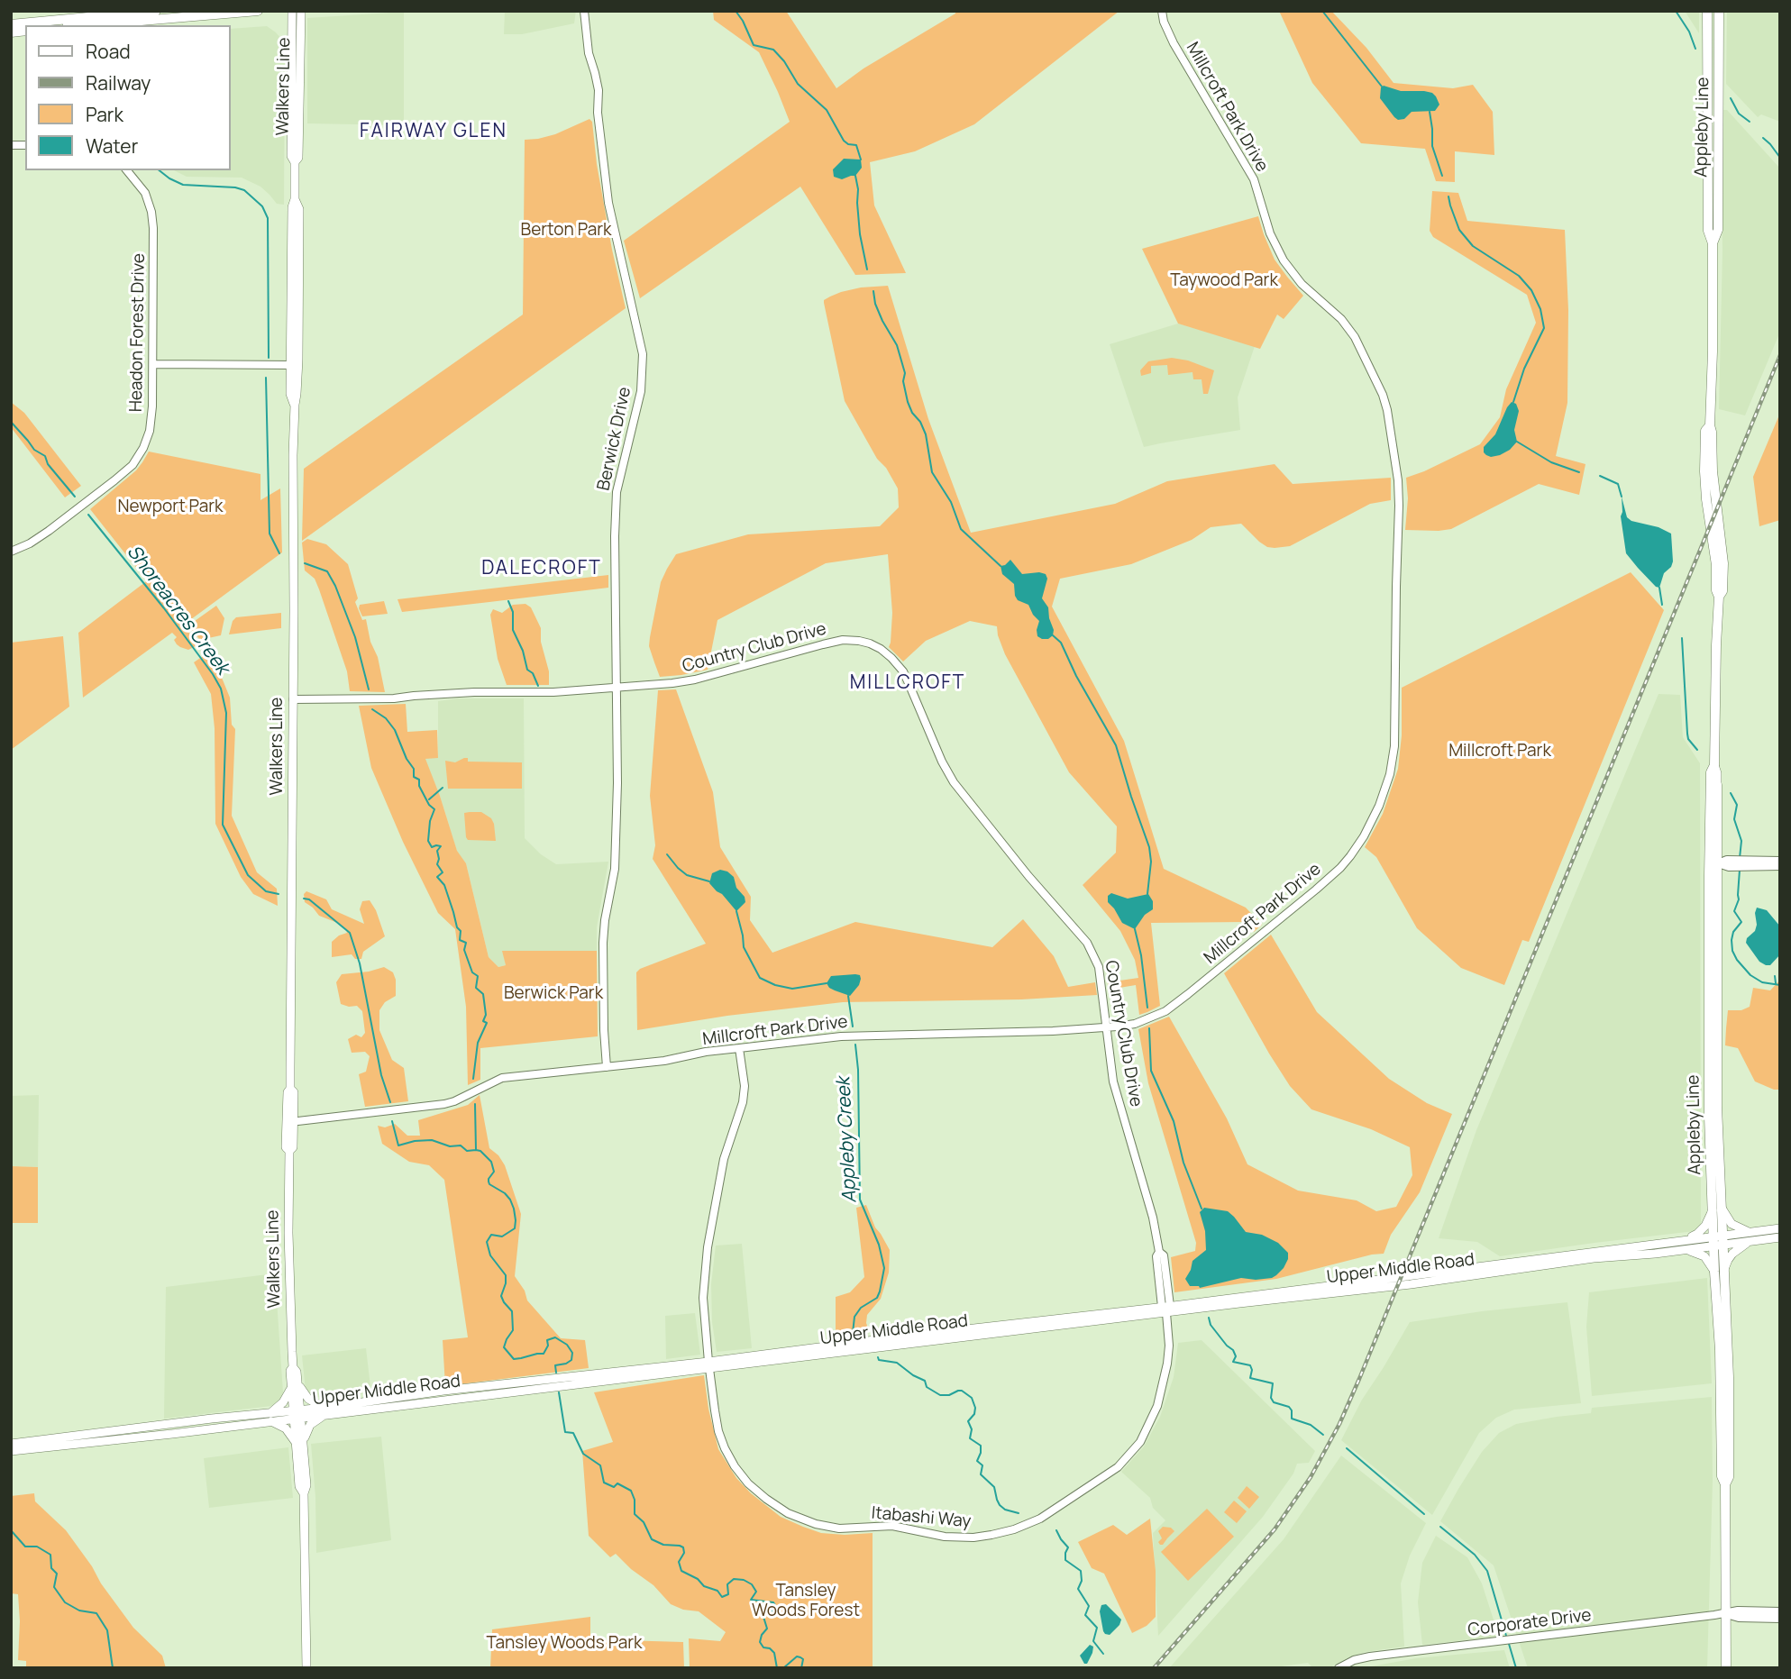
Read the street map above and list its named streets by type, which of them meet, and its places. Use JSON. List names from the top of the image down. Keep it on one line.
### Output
{"streets":{"main road":["Walkers Line","Appleby Line","Upper Middle Road"],"street":["Millcroft Park Drive","Headon Forest Drive","Berwick Drive","Country Club Drive","Itabashi Way","Corporate Drive"]},"crossings":[["Walkers Line","Millcroft Park Drive"],["Walkers Line","Country Club Drive"],["Walkers Line","Upper Middle Road"],["Millcroft Park Drive","Berwick Drive"],["Millcroft Park Drive","Country Club Drive"],["Millcroft Park Drive","Itabashi Way"],["Appleby Line","Upper Middle Road"],["Appleby Line","Corporate Drive"],["Berwick Drive","Country Club Drive"],["Country Club Drive","Upper Middle Road"],["Country Club Drive","Itabashi Way"],["Upper Middle Road","Itabashi Way"]],"districts":["FAIRWAY GLEN","DALECROFT","MILLCROFT"],"water":["Shoreacres Creek","Appleby Creek"],"parks":["Berton Park","Taywood Park","Newport Park","Millcroft Park","Berwick Park","Tansley Woods Forest","Tansley Woods Park"],"legend":["Road","Railway","Park","Water"]}
